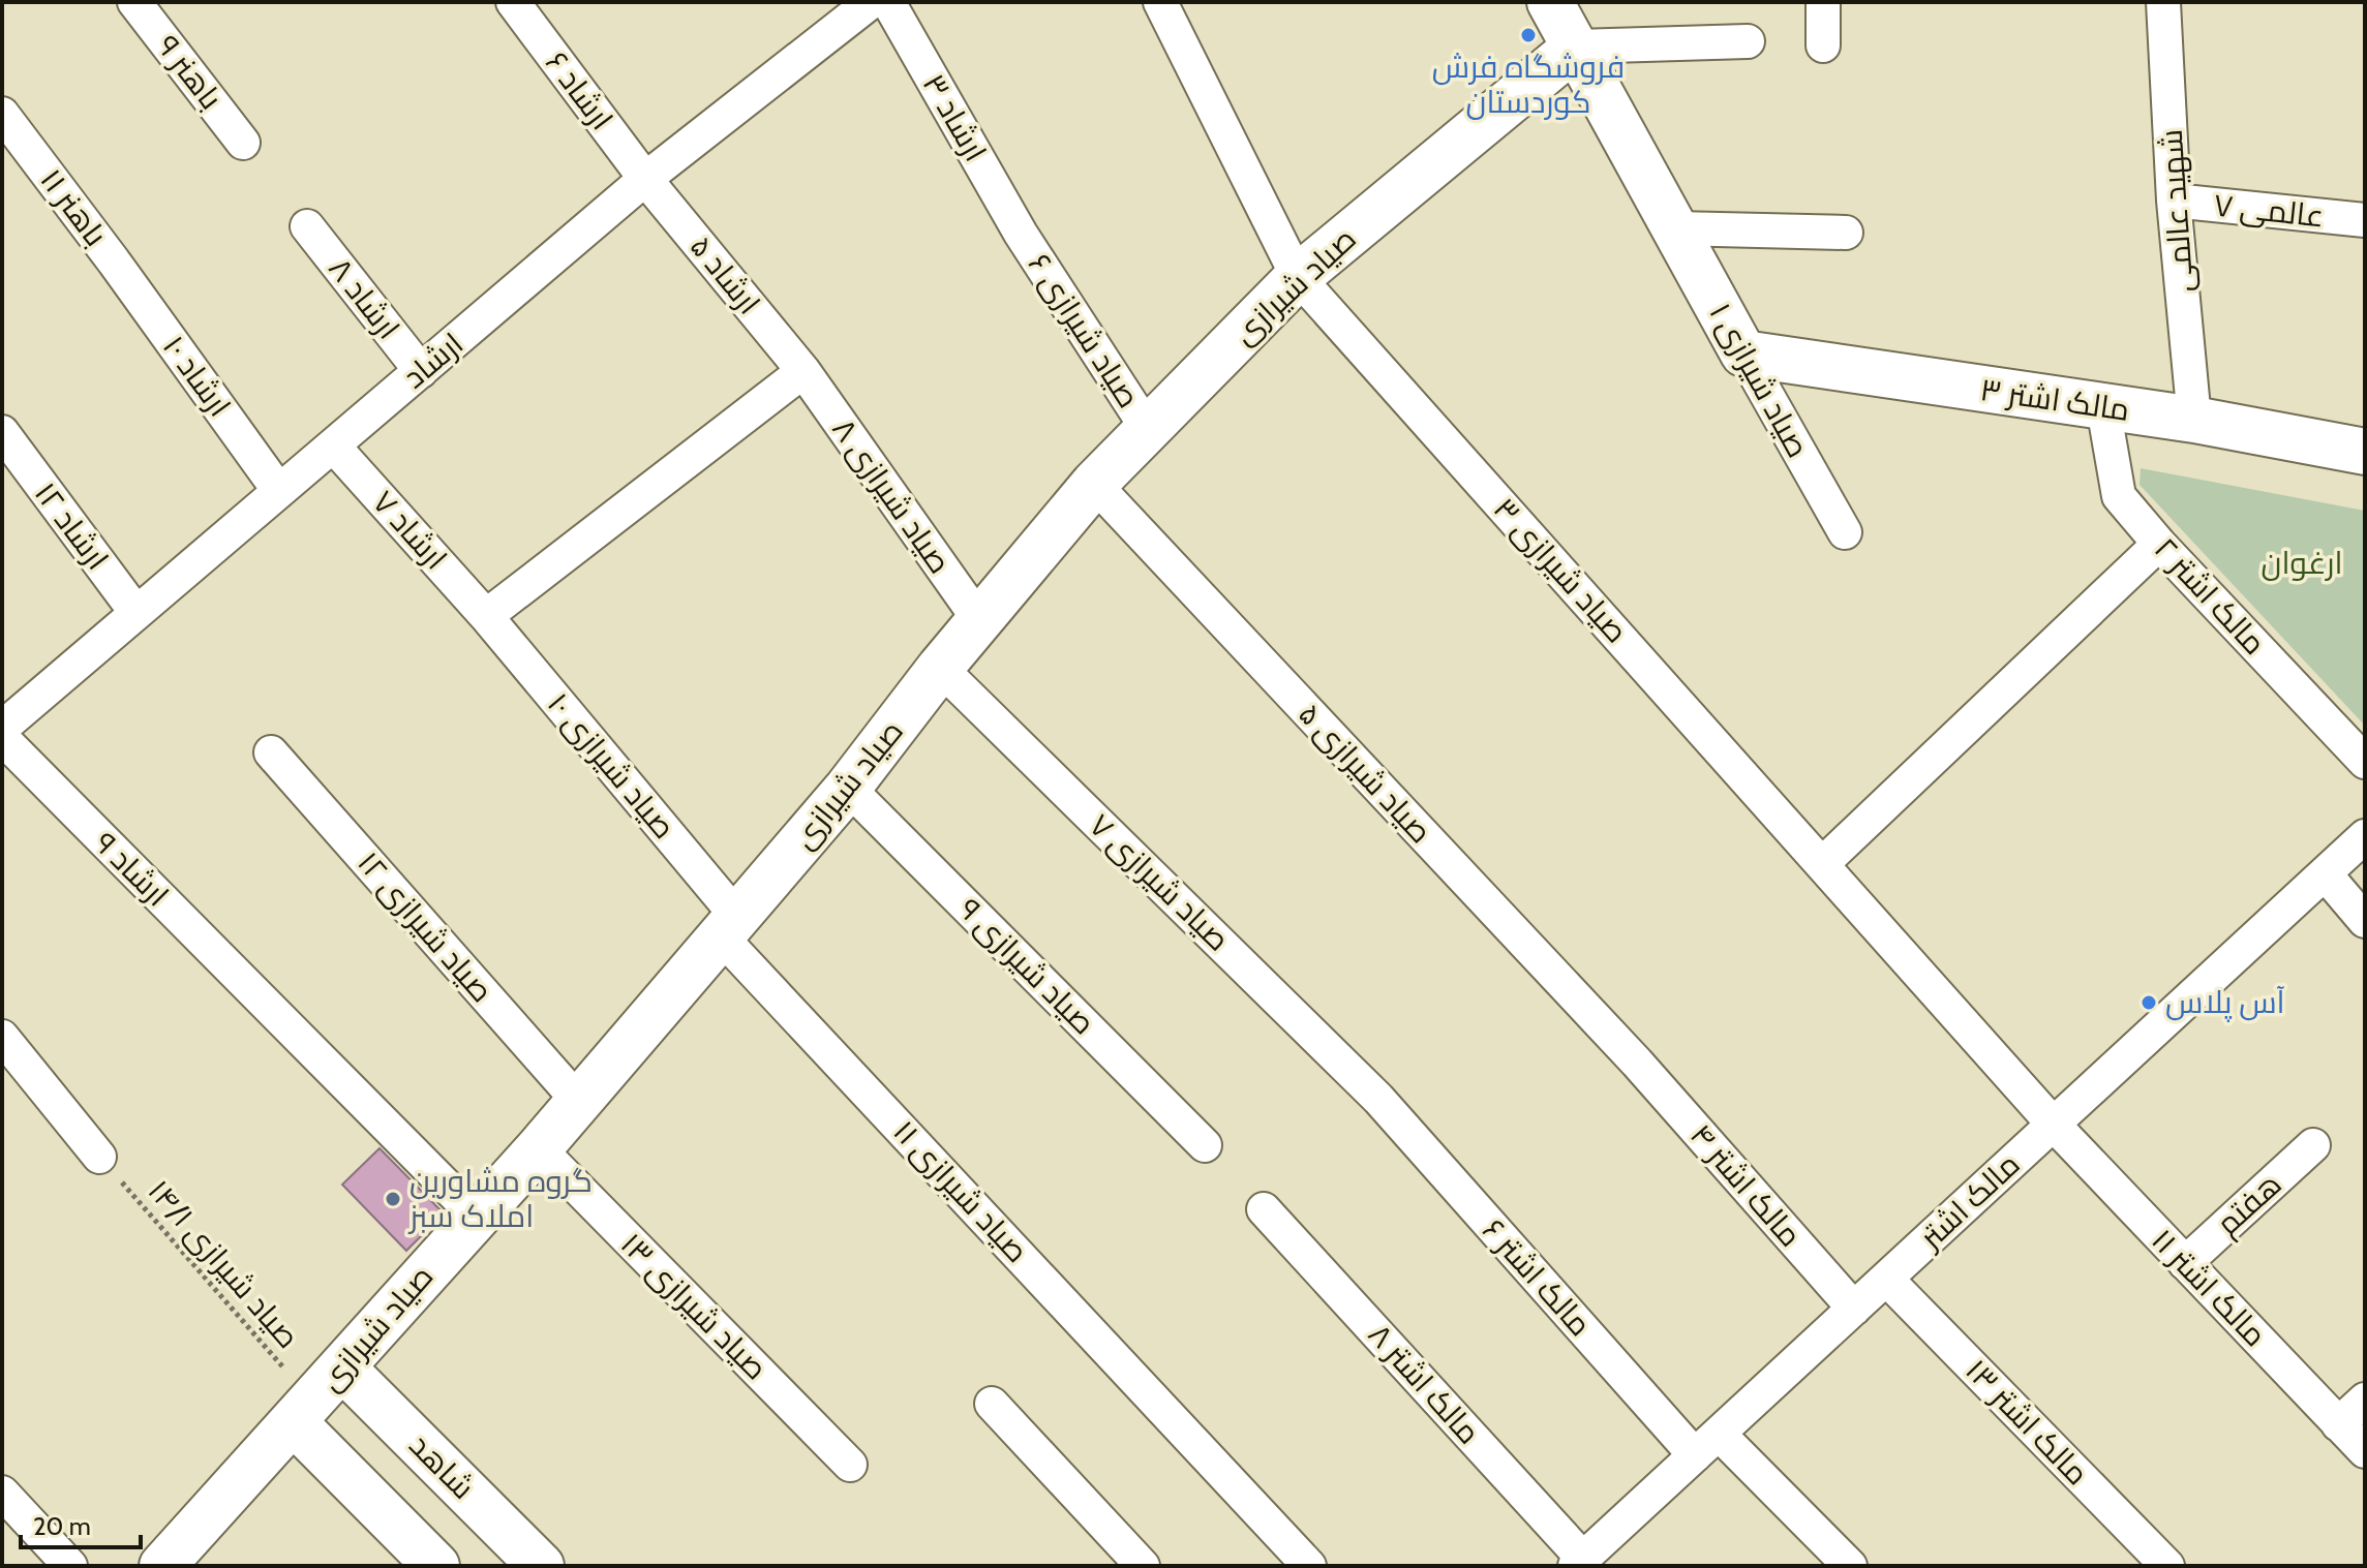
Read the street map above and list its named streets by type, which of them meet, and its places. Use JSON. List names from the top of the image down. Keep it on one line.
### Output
{"streets":{"street":["باهنر ۹","ارشاد ۶","ارشاد ۳","باهنر ۱۱","شهید عالمی","عالمی ۷","ارشاد ۵","صیاد شیرازی","ارشاد ۸","صیاد شیرازی ۶","ارشاد","ارشاد ۱۰","صیاد شیرازی ۱","مالک اشتر ۳","صیاد شیرازی ۸","ارشاد ۱۲","ارشاد ۷","صیاد شیرازی ۳","مالک اشتر ۲","صیاد شیرازی ۱۰","صیاد شیرازی ۵","ارشاد ۹","صیاد شیرازی ۷","صیاد شیرازی ۱۲","صیاد شیرازی ۹","مالک اشتر ۴","صیاد شیرازی ۱۱","مالک اشتر","هفتم","مالک اشتر ۶","مالک اشتر ۱۱","صیاد شیرازی ۱۳","مالک اشتر ۸","مالک اشتر ۱۳","شاهد"],"path":["صیاد شیرازی ۱۴/۱"]},"crossings":[["ارشاد ۶","ارشاد ۵"],["ارشاد ۶","ارشاد"],["ارشاد ۳","صیاد شیرازی ۶"],["باهنر ۱۱","ارشاد ۱۰"],["شهید عالمی","عالمی ۷"],["شهید عالمی","مالک اشتر ۳"],["ارشاد ۵","ارشاد"],["ارشاد ۵","صیاد شیرازی ۸"],["صیاد شیرازی","صیاد شیرازی ۶"],["صیاد شیرازی","صیاد شیرازی ۱"],["صیاد شیرازی","صیاد شیرازی ۸"],["صیاد شیرازی","صیاد شیرازی ۳"],["صیاد شیرازی","صیاد شیرازی ۱۰"],["صیاد شیرازی","صیاد شیرازی ۵"],["صیاد شیرازی","ارشاد ۹"],["صیاد شیرازی","صیاد شیرازی ۷"],["صیاد شیرازی","صیاد شیرازی ۱۲"],["صیاد شیرازی","صیاد شیرازی ۹"],["صیاد شیرازی","صیاد شیرازی ۱۱"],["صیاد شیرازی","صیاد شیرازی ۱۴/۱"],["صیاد شیرازی","صیاد شیرازی ۱۳"],["صیاد شیرازی","شاهد"],["ارشاد ۸","ارشاد"],["ارشاد","ارشاد ۱۰"],["ارشاد","ارشاد ۱۲"],["ارشاد","ارشاد ۷"],["صیاد شیرازی ۱","مالک اشتر ۳"],["مالک اشتر ۳","مالک اشتر ۲"],["ارشاد ۷","صیاد شیرازی ۱۰"],["صیاد شیرازی ۱۰","صیاد شیرازی ۱۱"],["صیاد شیرازی ۵","مالک اشتر ۴"],["صیاد شیرازی ۷","مالک اشتر ۶"],["مالک اشتر ۴","مالک اشتر"],["مالک اشتر","مالک اشتر ۶"],["مالک اشتر","مالک اشتر ۱۱"],["مالک اشتر","مالک اشتر ۸"],["مالک اشتر","مالک اشتر ۱۳"],["هفتم","مالک اشتر ۱۱"]],"parks":["ارغوان"],"places":["فروشگاه فرش کوردستان","آس پلاس","گروه مشاورین املاک سبز"],"scale_bar":"20 m"}
